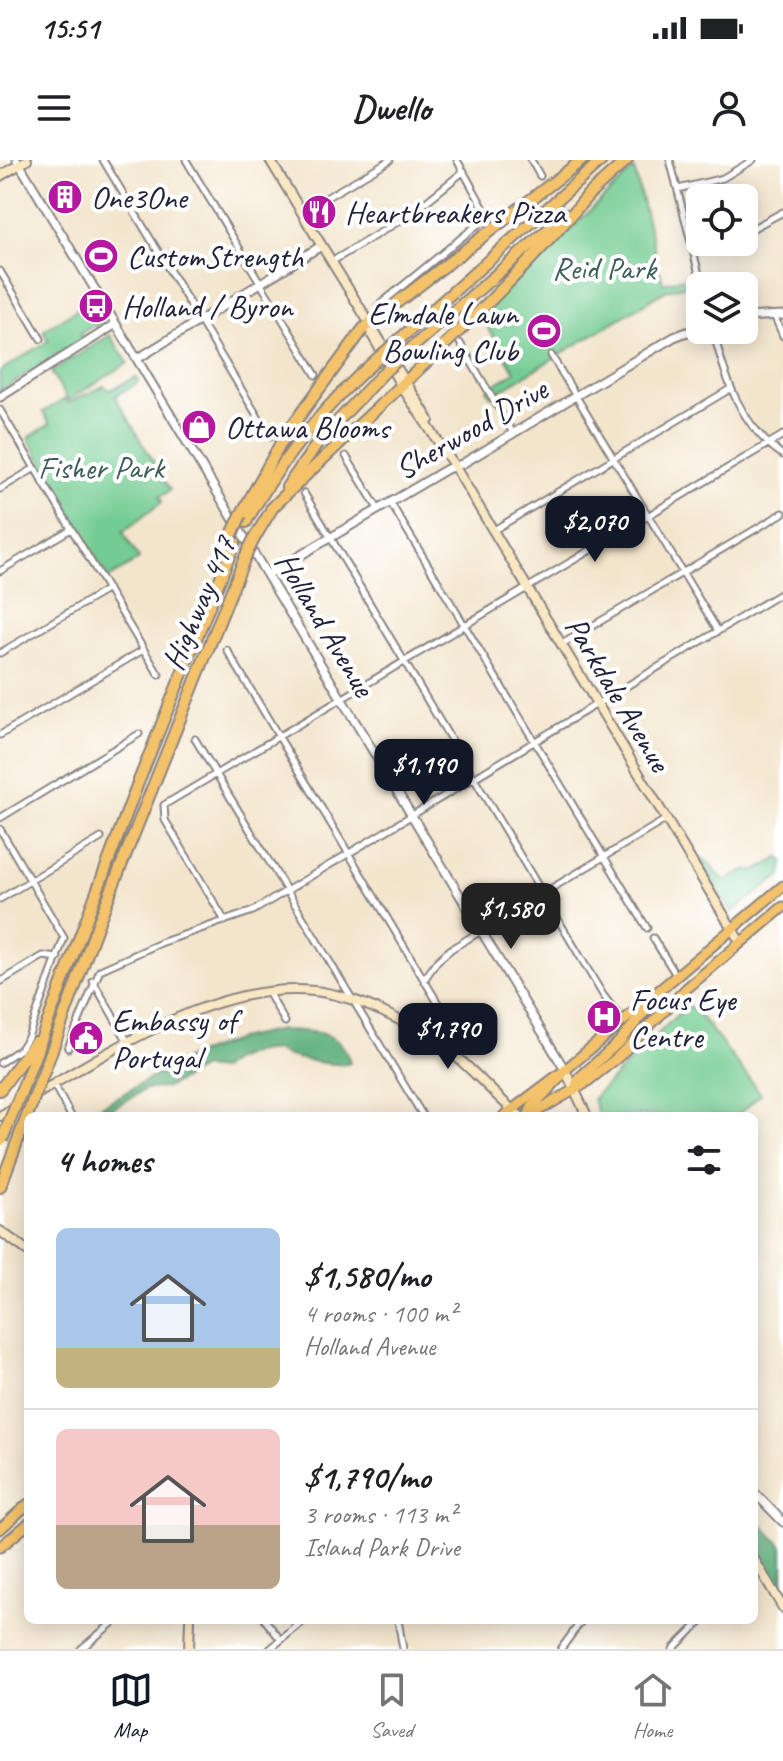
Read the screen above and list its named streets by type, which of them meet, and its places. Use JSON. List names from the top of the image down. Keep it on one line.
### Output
{"streets":{"highway":["Highway 417"],"main road":["Holland Avenue","Parkdale Avenue"],"street":["Sherwood Drive"]},"crossings":[["Sherwood Drive","Holland Avenue"],["Sherwood Drive","Parkdale Avenue"]],"parks":["Reid Park","Fisher Park"],"places":{"building":["One3One"],"restaurant":["Heartbreakers Pizza"],"sports":["CustomStrength","Elmdale Lawn Bowling Club"],"bus stop":["Holland / Byron"],"shop":["Ottawa Blooms"],"hospital":["Focus Eye Centre"],"public building":["Embassy of Portugal"]},"page":{"status":"15:51","header":"Dwello","price":["$2,070","$1,190","$1,580","$1,790"],"heading":"4 homes","list":[{"name":"$1,580/mo","note":"4 rooms · 100 m² · Holland Avenue"},{"name":"$1,790/mo","note":"3 rooms · 113 m² · Island Park Drive"}],"tabs":["Map","Saved","Home"]}}
